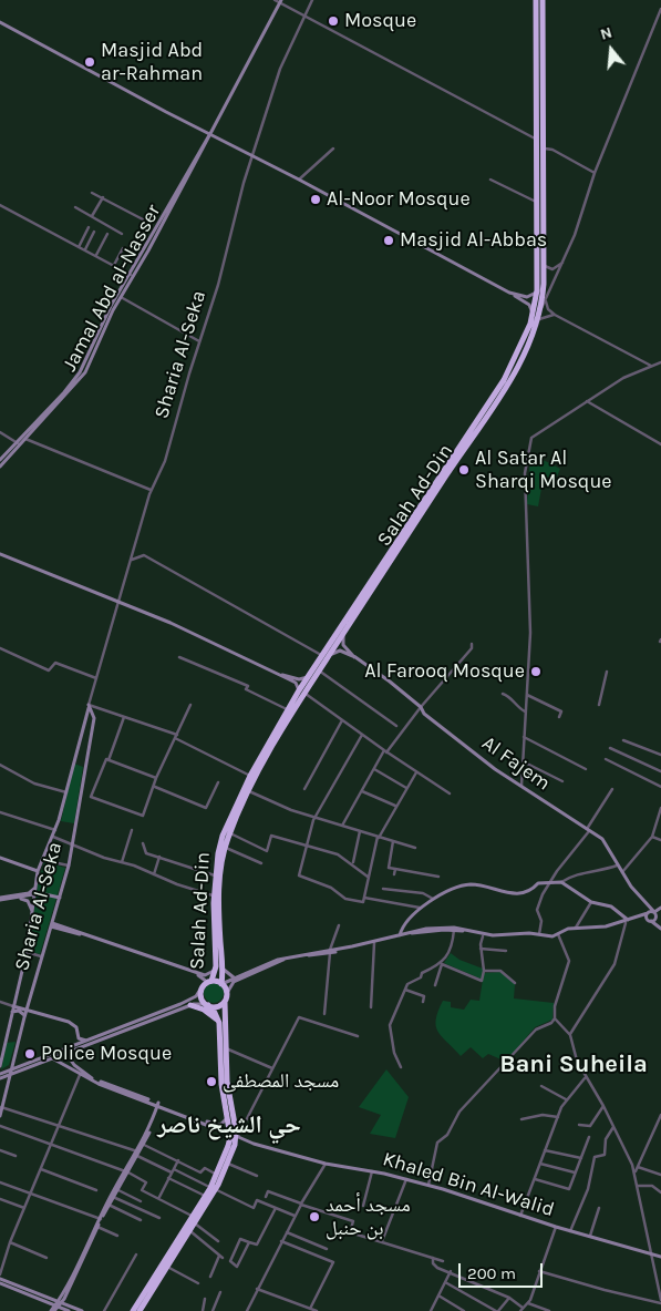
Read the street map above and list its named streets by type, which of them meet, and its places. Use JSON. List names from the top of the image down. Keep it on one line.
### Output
{"streets":{"highway":["Salah Ad-Din"],"main road":["Jamal Abd al-Nasser","Sharia Al-Seka","Al Fajem","Khaled Bin Al-Walid"]},"districts":["Bani Suheila","حي الشيخ ناصر"],"places":["Mosque","Masjid Abd ar-Rahman","Al-Noor Mosque","Masjid Al-Abbas","Al Satar Al Sharqi Mosque","Al Farooq Mosque","Police Mosque","مسجد المصطفى","مسجد أحمد بن حنبل"],"scale_bar":"200 m","north":"top"}
